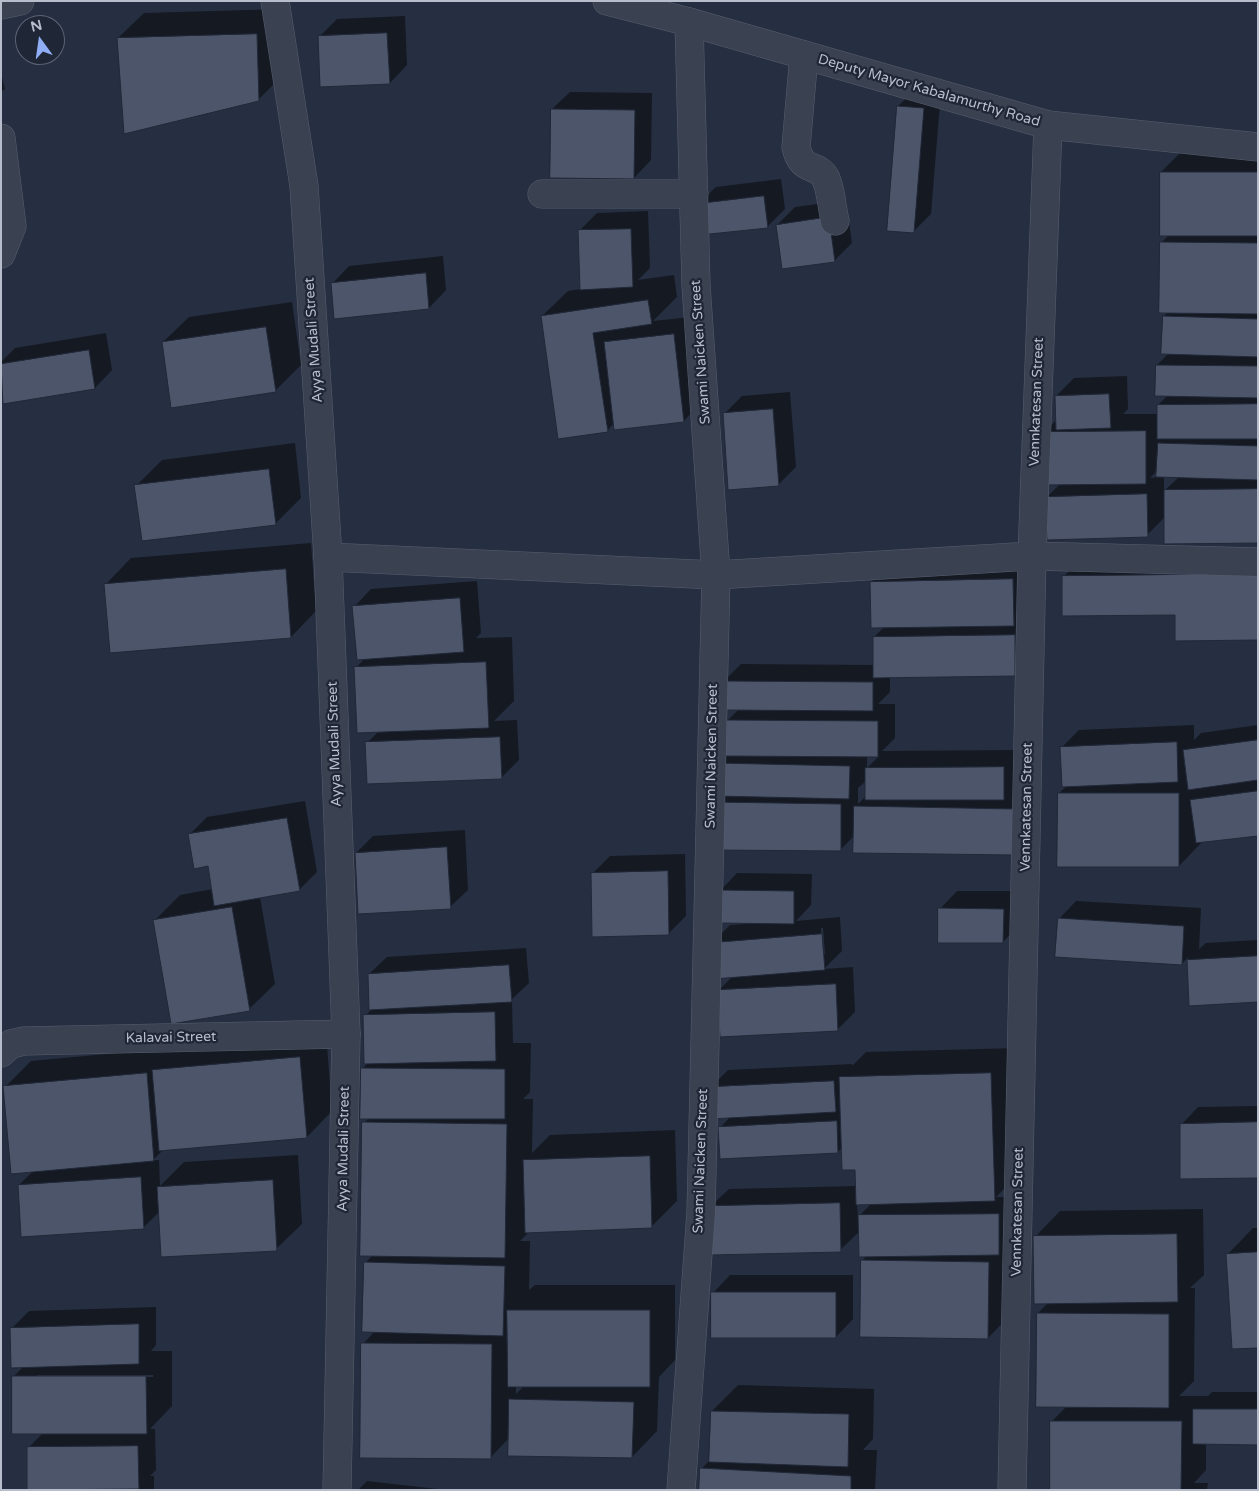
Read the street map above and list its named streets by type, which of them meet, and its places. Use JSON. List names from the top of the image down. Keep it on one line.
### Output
{"streets":{"street":["Deputy Mayor Kabalamurthy Road","Ayya Mudali Street","Swami Naicken Street","Vennkatesan Street","Kalavai Street"]},"crossings":[["Deputy Mayor Kabalamurthy Road","Swami Naicken Street"],["Deputy Mayor Kabalamurthy Road","Vennkatesan Street"],["Ayya Mudali Street","Kalavai Street"]],"north":"top"}
